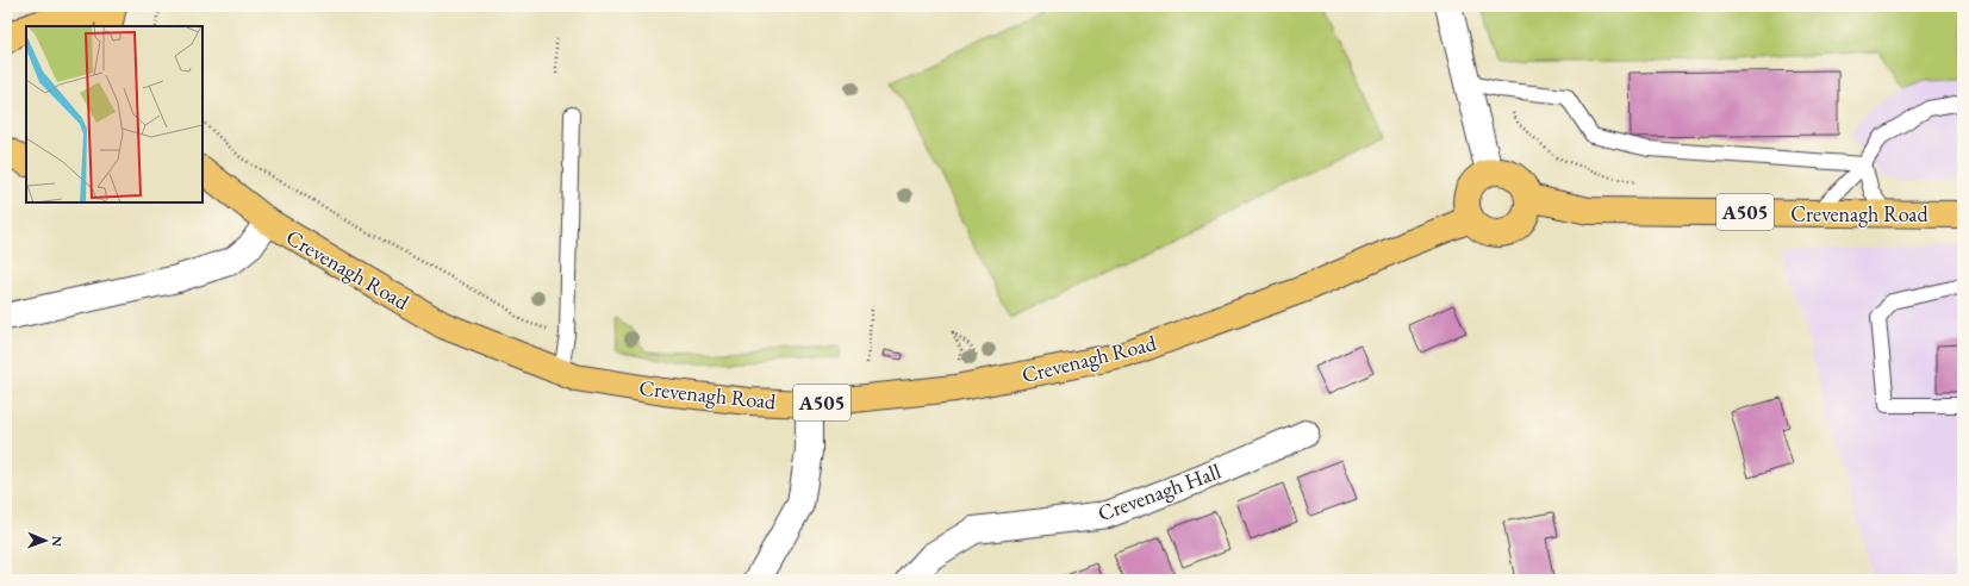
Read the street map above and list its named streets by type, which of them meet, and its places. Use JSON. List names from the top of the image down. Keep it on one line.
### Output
{"streets":{"highway":["A505","Crevenagh Road"],"street":["Crevenagh Hall"]},"north":"right"}
